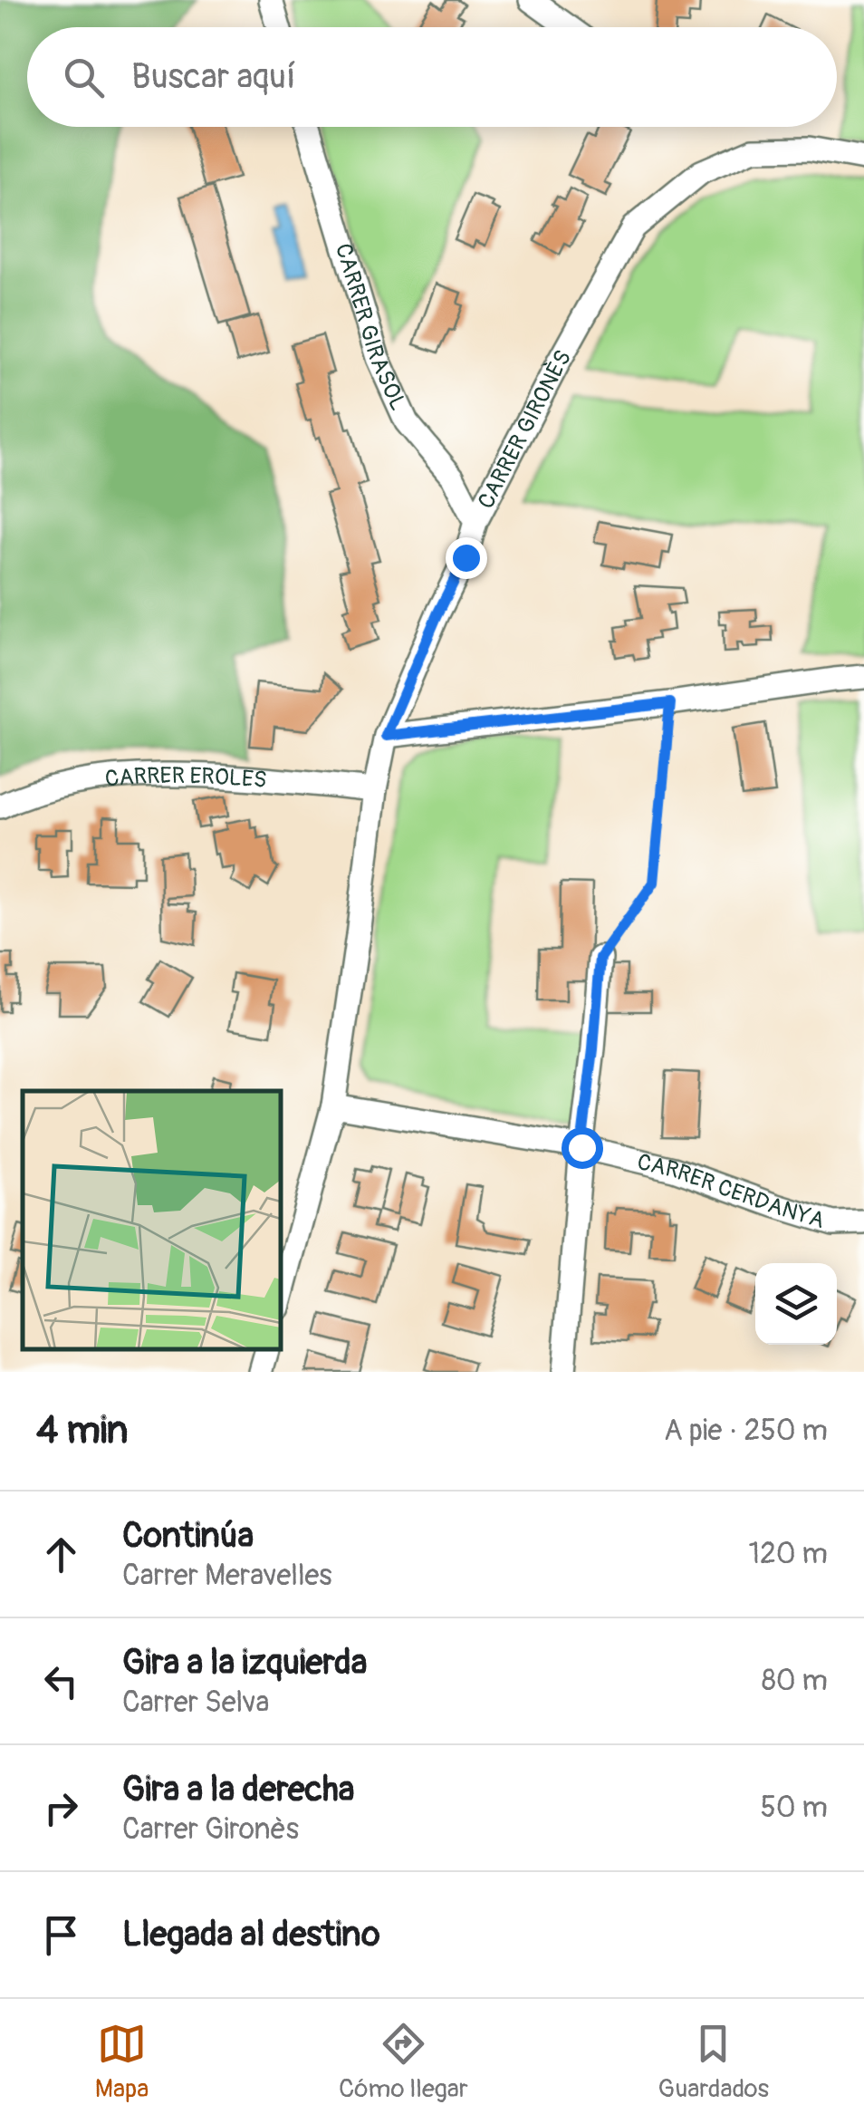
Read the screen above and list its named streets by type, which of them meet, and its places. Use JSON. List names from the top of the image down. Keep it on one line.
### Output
{"streets":{"street":["CARRER GIRASOL","CARRER GIRONÈS","CARRER EROLES","CARRER CERDANYA"]},"crossings":[["CARRER GIRASOL","CARRER GIRONÈS"],["CARRER GIRONÈS","CARRER EROLES"],["CARRER GIRONÈS","CARRER CERDANYA"]],"page":{"search":"Buscar aquí","heading":["4 min","A pie · 250 m"],"list":[["Continúa","Carrer Meravelles","120 m"],["Gira a la izquierda","Carrer Selva","80 m"],["Gira a la derecha","Carrer Gironès","50 m"],"Llegada al destino"],"nav":["Mapa","Cómo llegar","Guardados"]}}
